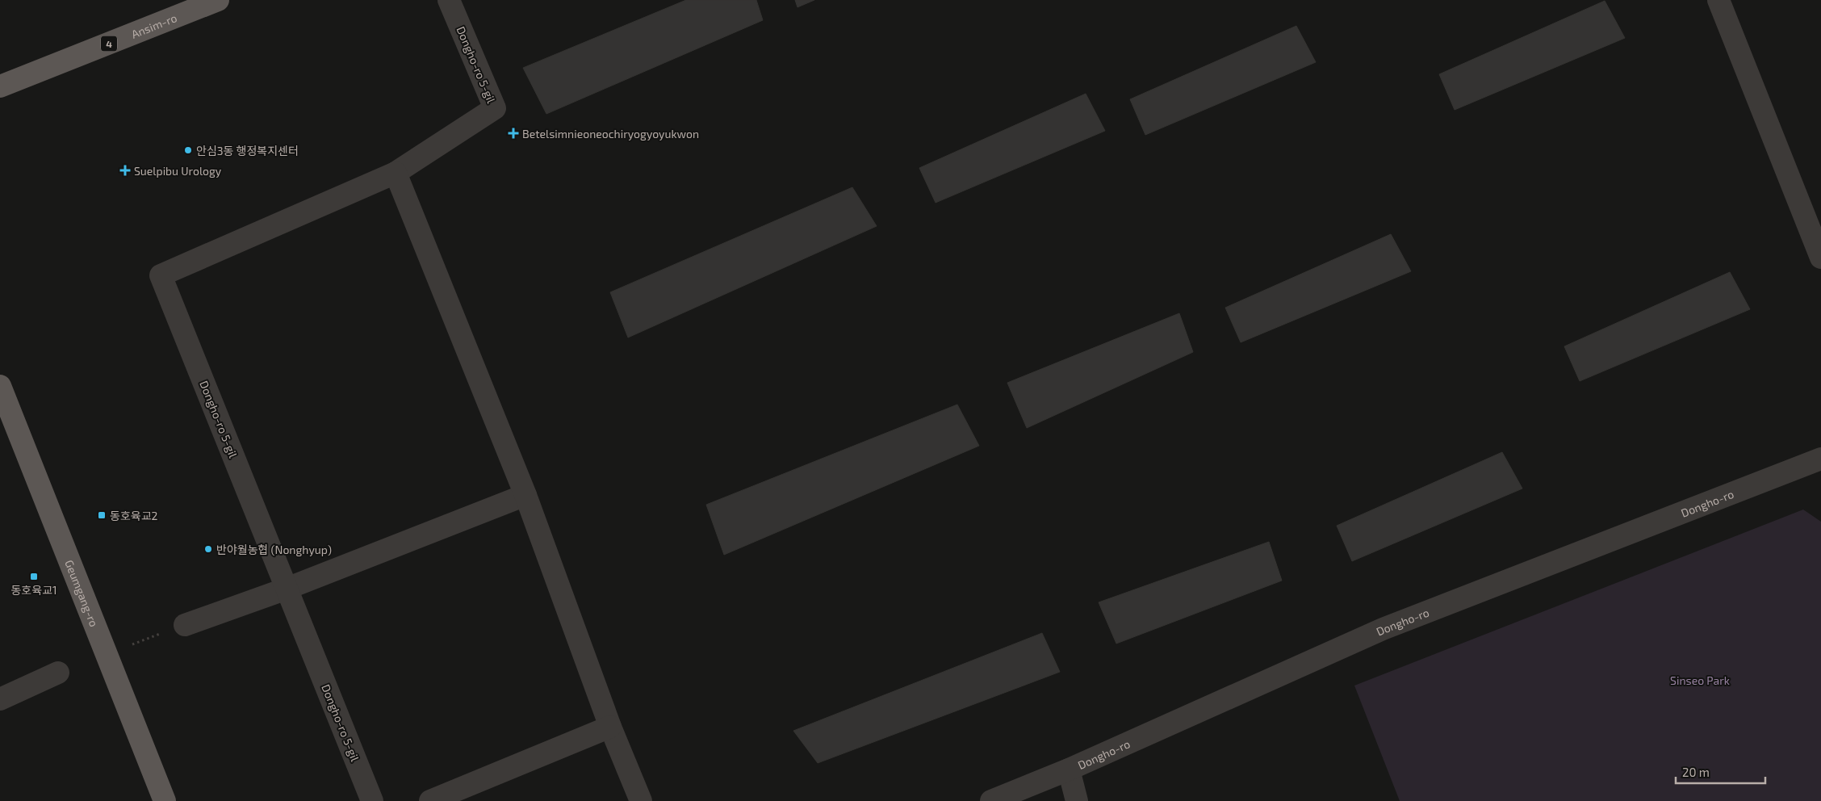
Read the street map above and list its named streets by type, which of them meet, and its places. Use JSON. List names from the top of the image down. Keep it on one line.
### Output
{"streets":{"main road":["Ansim-ro","4","Geumgang-ro"],"street":["Dongho-ro 5-gil","Dongho-ro"]},"parks":["Sinseo Park"],"places":{"health":["Betelsimnieoneochiryogyoyukwon","Suelpibu Urology"],"other":["안심3동 행정복지센터","반야월농협 (Nonghyup)"],"transit":["동호육교2","동호육교1"]},"scale_bar":"20 m"}
